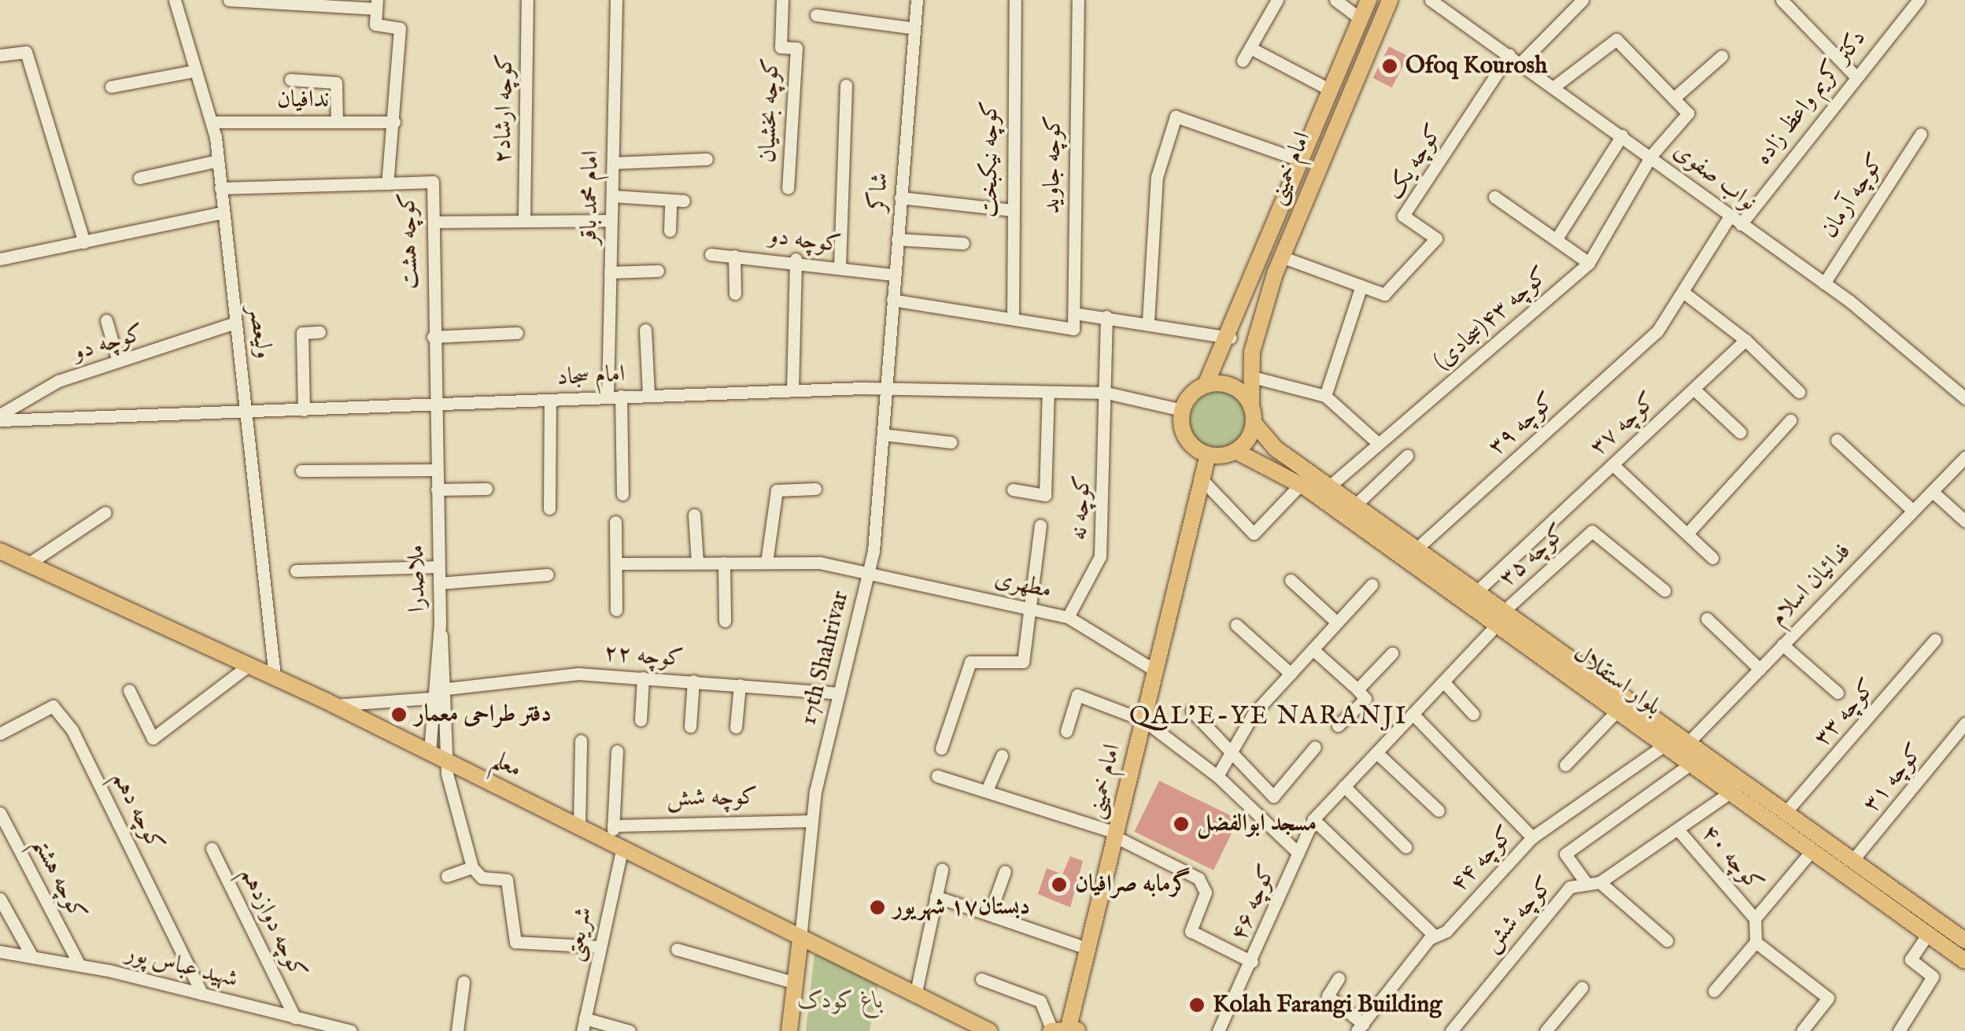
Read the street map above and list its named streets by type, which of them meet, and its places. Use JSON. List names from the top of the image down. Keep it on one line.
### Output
{"streets":{"main road":["امام خمینی","بلوار استقلال","معلم"],"street":["دکتر کریم واعظ زاده","ندافیان","کوچه ارشاد۲","کوچه بخشیان","کوچه نیکبخت","کوچه یک","کوچه جاوید","نواب صفوی","شاکر","کوچه آرمان","امام محمد باقر","کوچه هشت","کوچه دو","کوچه ۴۳(سجادی)","ولیعصر","امام سجاد","کوچه ۳۹","کوچه ۳۷","کوچه نه","کوچه ۳۵","ملاصدرا","مطهری","فدائیان اسلام","کوچه ۲۲","17th Shahrivar","کوچه ۳۳","کوچه ۳۱","کوچه شش","کوچه دهم","کوچه ۴۰","کوچه ۴۴","کوچه هشتم","کوچه ۴۶","کوچه دوازدهم","شریعتی","شهید عباس پور"]},"crossings":[["دکتر کریم واعظ زاده","نواب صفوی"],["دکتر کریم واعظ زاده","کوچه ۳۹"],["ندافیان","کوچه هشت"],["ندافیان","ولیعصر"],["کوچه نیکبخت","کوچه جاوید"],["کوچه یک","نواب صفوی"],["امام خمینی","امام سجاد"],["امام خمینی","مطهری"],["امام خمینی","بلوار استقلال"],["نواب صفوی","کوچه آرمان"],["نواب صفوی","کوچه ۴۳(سجادی)"],["شاکر","کوچه دو"],["شاکر","امام سجاد"],["شاکر","17th Shahrivar"],["امام محمد باقر","امام سجاد"],["کوچه هشت","امام سجاد"],["کوچه هشت","ملاصدرا"],["کوچه دو","ولیعصر"],["کوچه دو","امام سجاد"],["کوچه ۴۳(سجادی)","بلوار استقلال"],["ولیعصر","امام سجاد"],["ولیعصر","معلم"],["امام سجاد","کوچه نه"],["امام سجاد","ملاصدرا"],["امام سجاد","17th Shahrivar"],["امام سجاد","بلوار استقلال"],["کوچه ۳۹","بلوار استقلال"],["کوچه ۳۷","بلوار استقلال"],["کوچه نه","مطهری"],["کوچه ۳۵","بلوار استقلال"],["کوچه ۳۵","کوچه ۴۶"],["ملاصدرا","معلم"],["مطهری","17th Shahrivar"],["فدائیان اسلام","بلوار استقلال"],["فدائیان اسلام","کوچه ۴۴"],["کوچه ۲۲","17th Shahrivar"],["17th Shahrivar","معلم"],["17th Shahrivar","کوچه شش"],["بلوار استقلال","کوچه ۳۳"],["بلوار استقلال","کوچه ۳۱"],["بلوار استقلال","کوچه ۴۰"],["بلوار استقلال","کوچه ۴۴"],["بلوار استقلال","کوچه ۴۶"],["معلم","کوچه شش"],["معلم","شریعتی"],["کوچه شش","شریعتی"],["کوچه دهم","شهید عباس پور"],["کوچه هشتم","شهید عباس پور"],["کوچه دوازدهم","شهید عباس پور"]],"districts":["QAL'E-YE NARANJI"],"parks":["باغ کودک"],"places":["Ofoq Kourosh","دفتر طراحی معمار","مسجد ابوالفضل","گرمابه صرافیان","دبستان۱۷ شهریور","Kolah Farangi Building"]}
